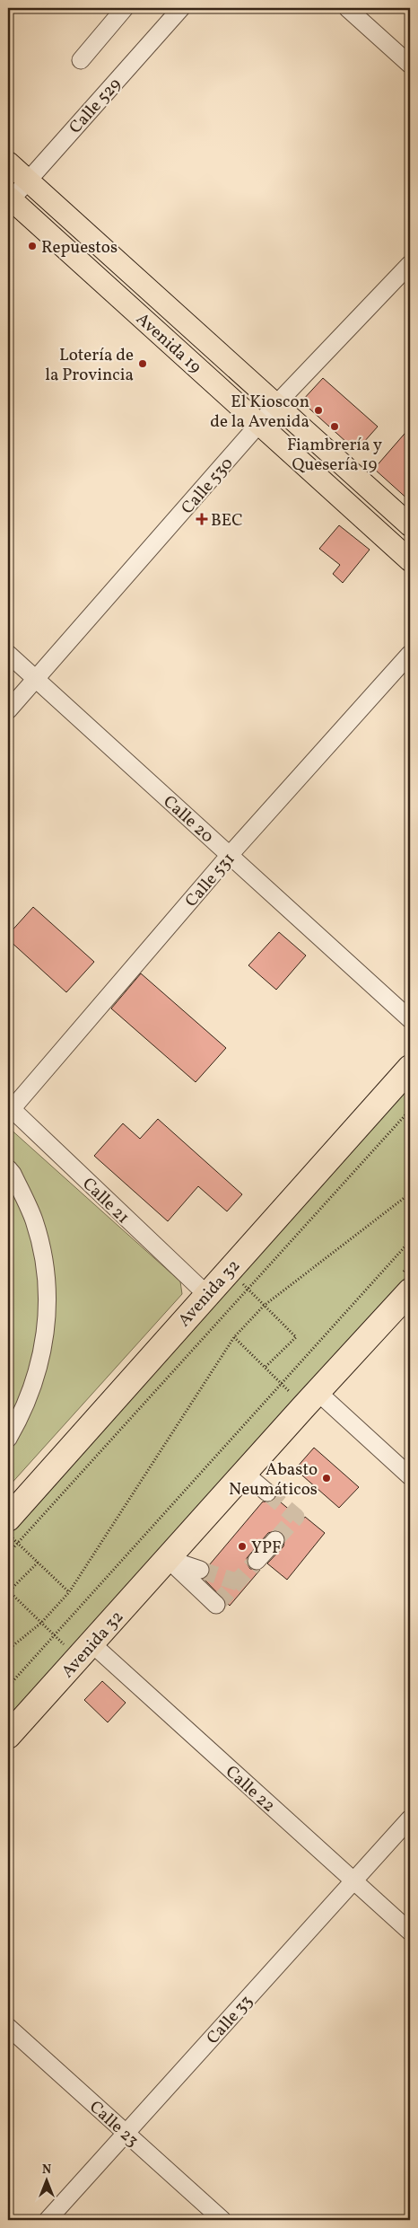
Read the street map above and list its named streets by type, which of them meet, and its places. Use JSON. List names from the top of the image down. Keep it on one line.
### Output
{"streets":{"highway":["Avenida 32"],"main road":["Avenida 19"],"street":["Calle 529","Calle 530","Calle 20","Calle 531","Calle 21","Calle 22","Calle 33","Calle 23"]},"crossings":[["Calle 529","Avenida 19"],["Avenida 19","Calle 530"],["Calle 530","Calle 20"],["Calle 20","Calle 531"],["Calle 531","Calle 21"],["Calle 21","Avenida 32"],["Avenida 32","Calle 22"],["Calle 22","Calle 33"],["Calle 33","Calle 23"]],"places":{"other":["Repuestos","Lotería de la Provincia","El Kioscon de la Avenida","Fiambrería y Quesería 19","Abasto Neumáticos","YPF"],"health":["BEC"]},"north":"top"}
